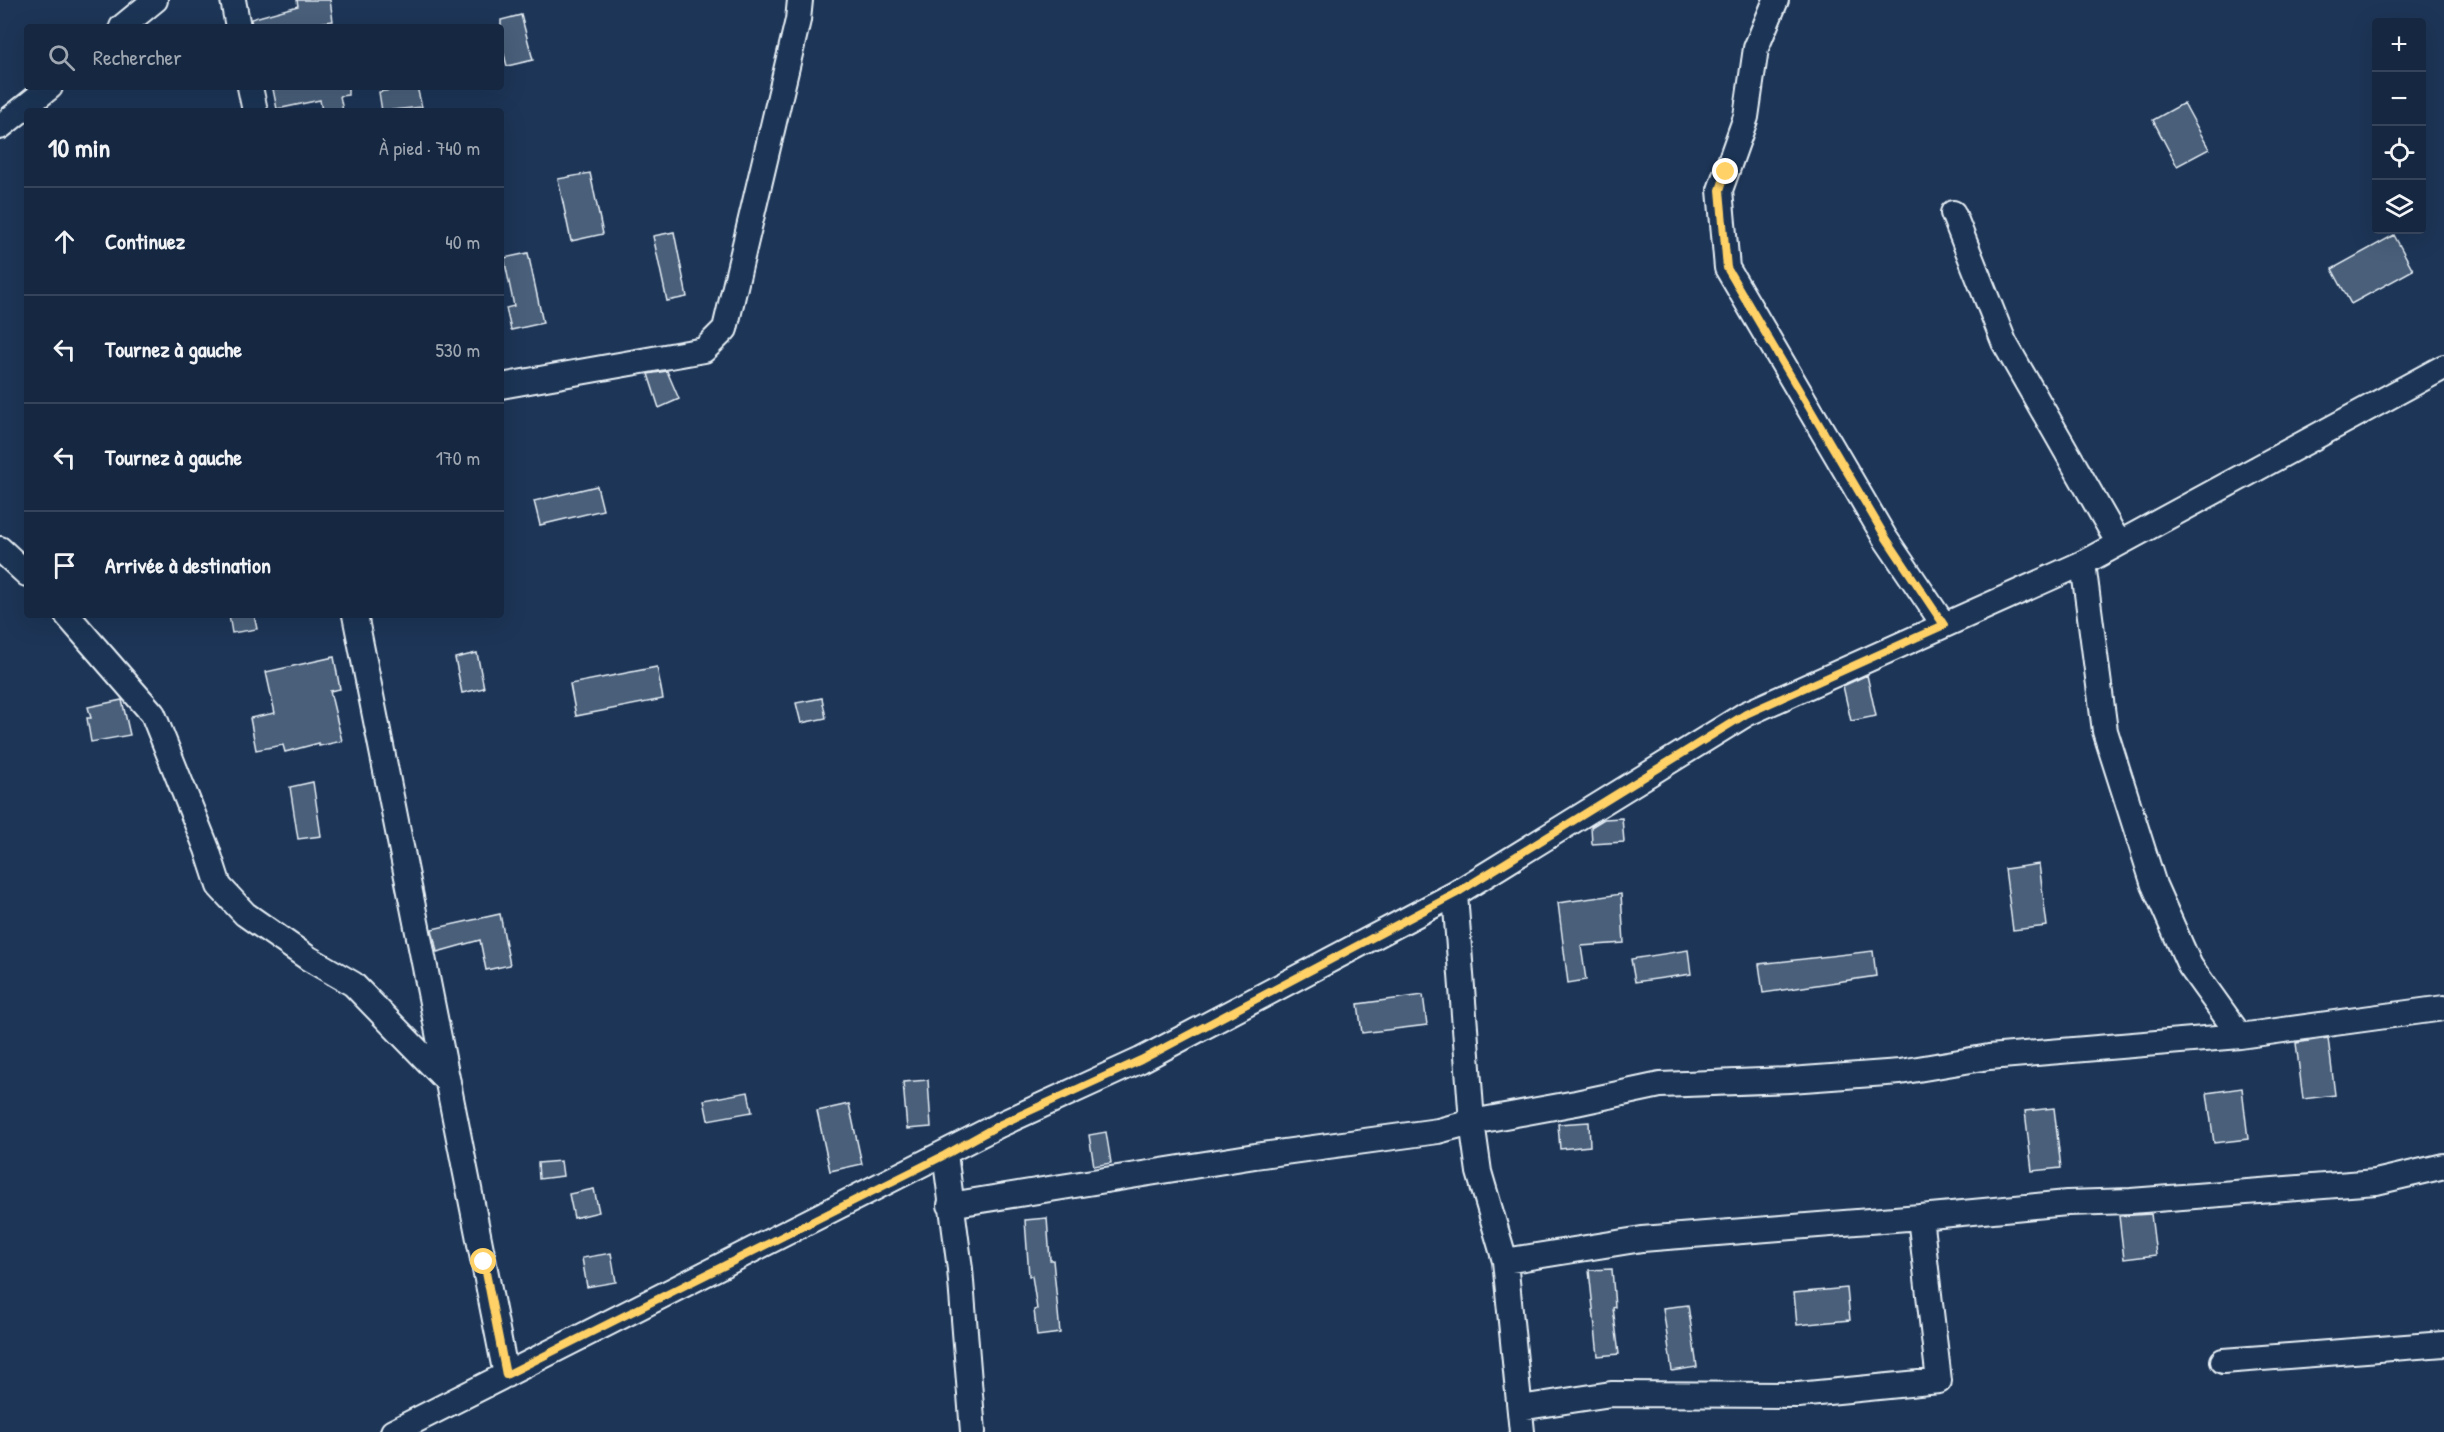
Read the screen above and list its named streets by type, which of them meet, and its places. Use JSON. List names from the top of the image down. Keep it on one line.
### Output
{"page":{"map_buttons":["+","−"],"search":"Rechercher","heading":["10 min","À pied · 740 m"],"list":[["Continuez","40 m"],["Tournez à gauche","530 m"],["Tournez à gauche","170 m"],"Arrivée à destination"]}}
